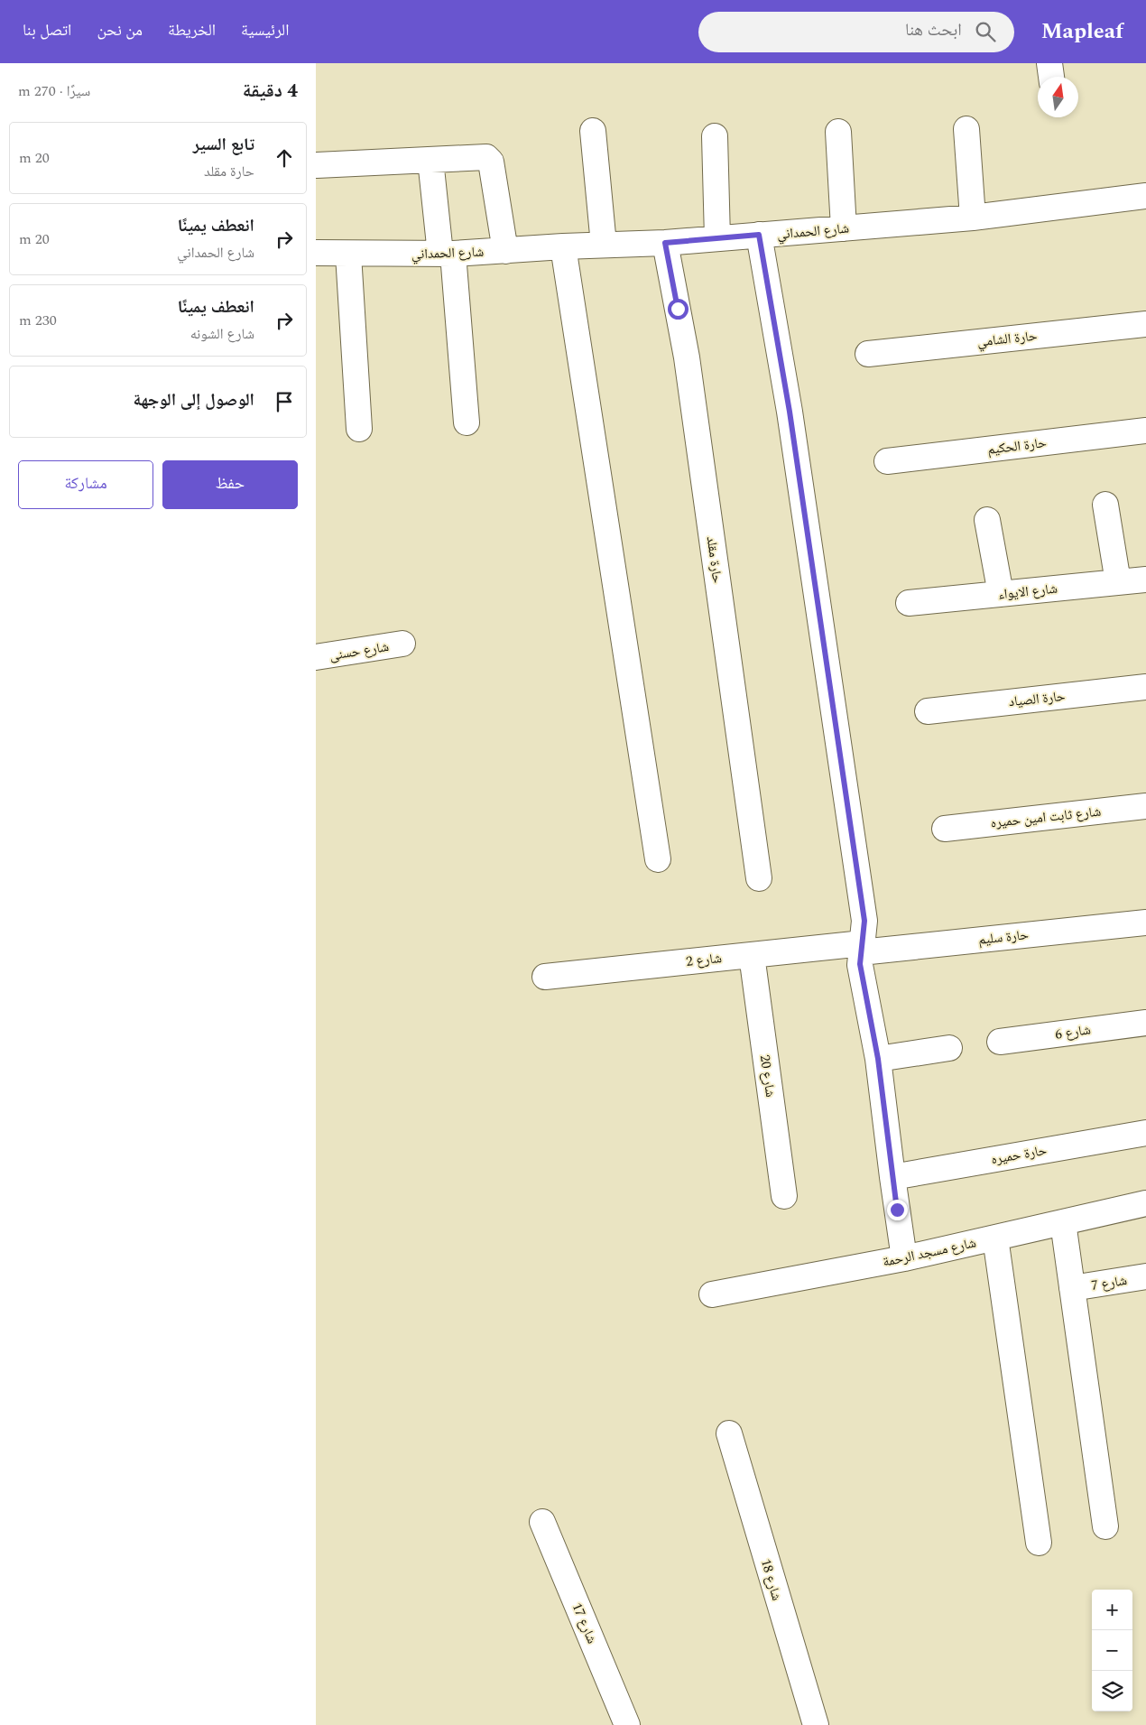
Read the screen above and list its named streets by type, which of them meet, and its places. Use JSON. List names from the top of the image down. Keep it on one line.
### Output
{"streets":{"street":["شارع الحمداني","حارة الشامي","حارة الحكيم","حارة مقلد","شارع الايواء","شارع حسنى","حارة الصياد","شارع ثابت امين حميره","حارة سليم","شارع 2","شارع 6","شارع 20","حارة حميره","شارع مسجد الرحمة","شارع 7","شارع 18","شارع 17"]},"crossings":[["شارع الحمداني","حارة مقلد"],["حارة سليم","شارع 2"],["شارع 2","شارع 20"]],"north":"top","page":{"header":"Mapleaf","search":"ابحث هنا","nav":["الرئيسية","الخريطة","من نحن","اتصل بنا"],"heading":["4 دقيقة","سيرًا · 270 m"],"list":[["تابع السير","حارة مقلد","20 m"],["انعطف يمينًا","شارع الحمداني","20 m"],["انعطف يمينًا","شارع الشونه","230 m"],"الوصول إلى الوجهة"],"buttons":["حفظ","مشاركة"],"map_buttons":["+","−"]}}
